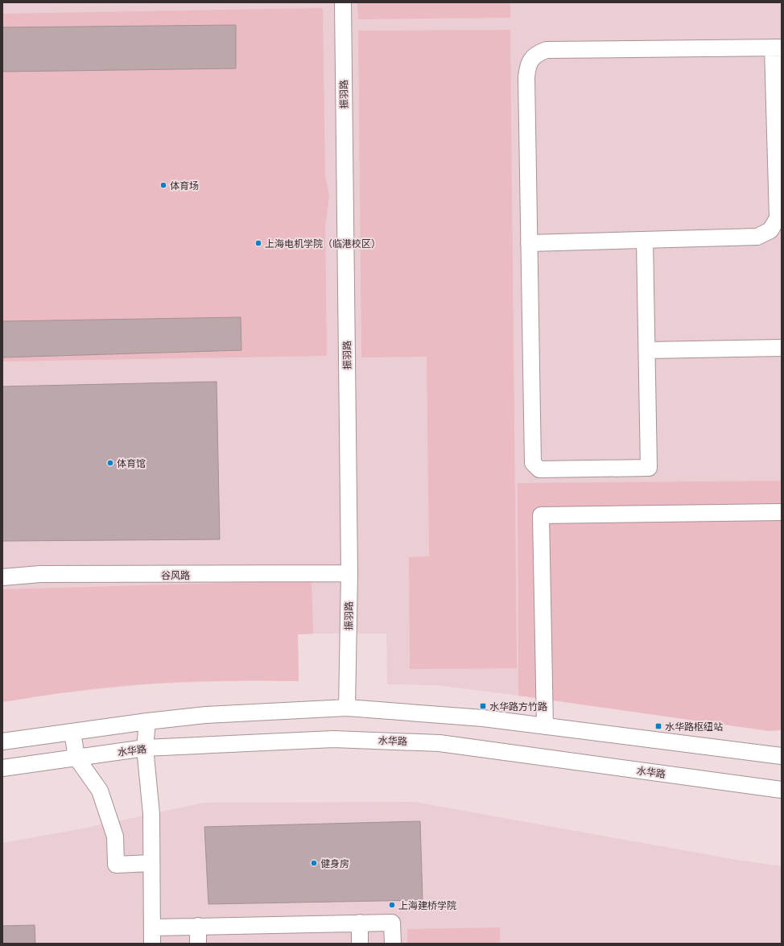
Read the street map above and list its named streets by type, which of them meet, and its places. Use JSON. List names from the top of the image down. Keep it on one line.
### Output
{"streets":{"street":["振羽路","谷风路","水华路"]},"crossings":[["振羽路","谷风路"]],"places":{"other":["体育场","上海电机学院（临港校区）","体育馆","健身房","上海建桥学院"],"transit":["水华路方竹路","水华路枢纽站"]}}
